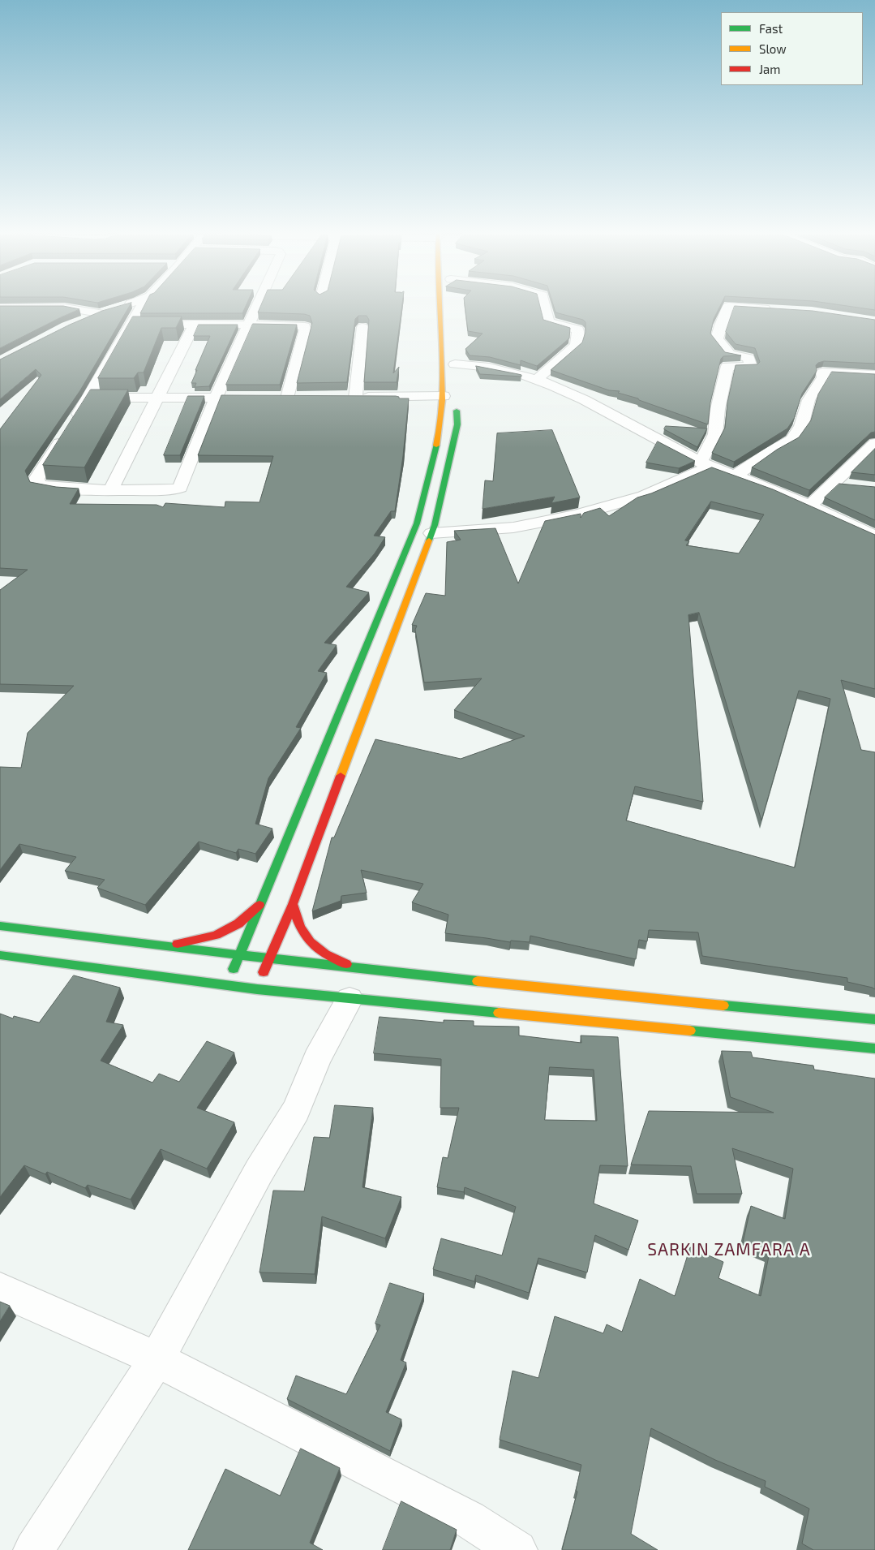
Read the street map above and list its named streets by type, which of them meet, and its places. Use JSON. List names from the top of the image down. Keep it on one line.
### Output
{"districts":["SARKIN ZAMFARA A"],"legend":["Fast","Slow","Jam"]}
